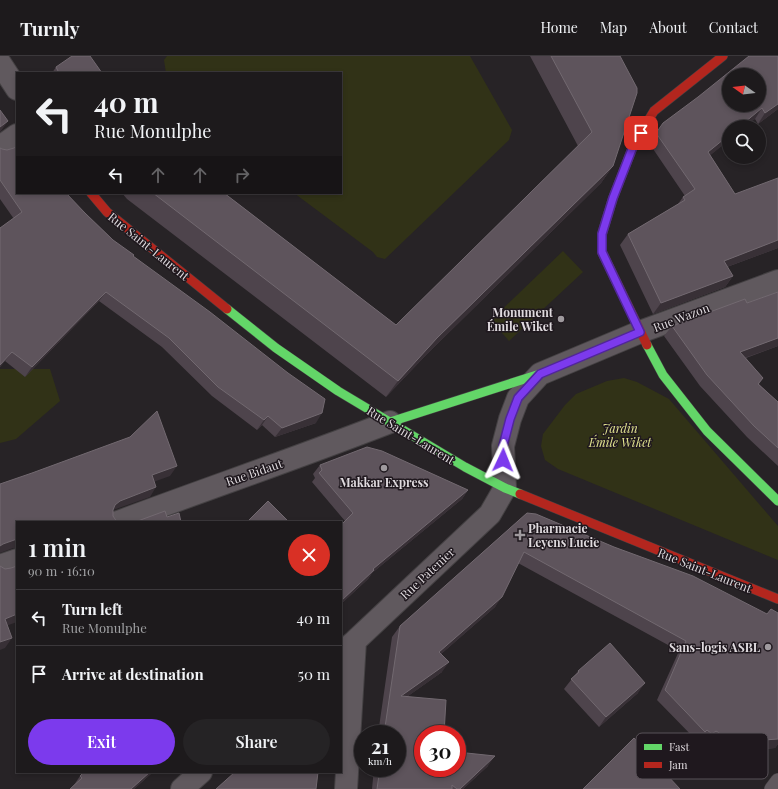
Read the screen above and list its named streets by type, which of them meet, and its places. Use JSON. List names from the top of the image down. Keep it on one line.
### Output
{"streets":{"street":["Rue Saint-Laurent","Rue Wazon","Rue Bidaut","Rue Patenier"]},"crossings":[["Rue Saint-Laurent","Rue Wazon"],["Rue Saint-Laurent","Rue Bidaut"],["Rue Saint-Laurent","Rue Patenier"],["Rue Wazon","Rue Bidaut"],["Rue Wazon","Rue Patenier"]],"parks":["Jardin Émile Wiket"],"places":{"other":["Monument Émile Wiket","Makkar Express","Sans-logis ASBL"],"health":["Pharmacie Leyens Lucie"]},"legend":["Fast","Jam"],"north":"left","page":{"header":"Turnly","nav":["Home","Map","About","Contact"],"turn":["40 m","Rue Monulphe"],"heading":["1 min","90 m · 16:10"],"list":[{"name":"Turn left","note":"Rue Monulphe","value":"40 m"},{"name":"Arrive at destination","value":"50 m"}],"buttons":["Exit","Share"],"speed":"21 km/h","limit":"30"}}
